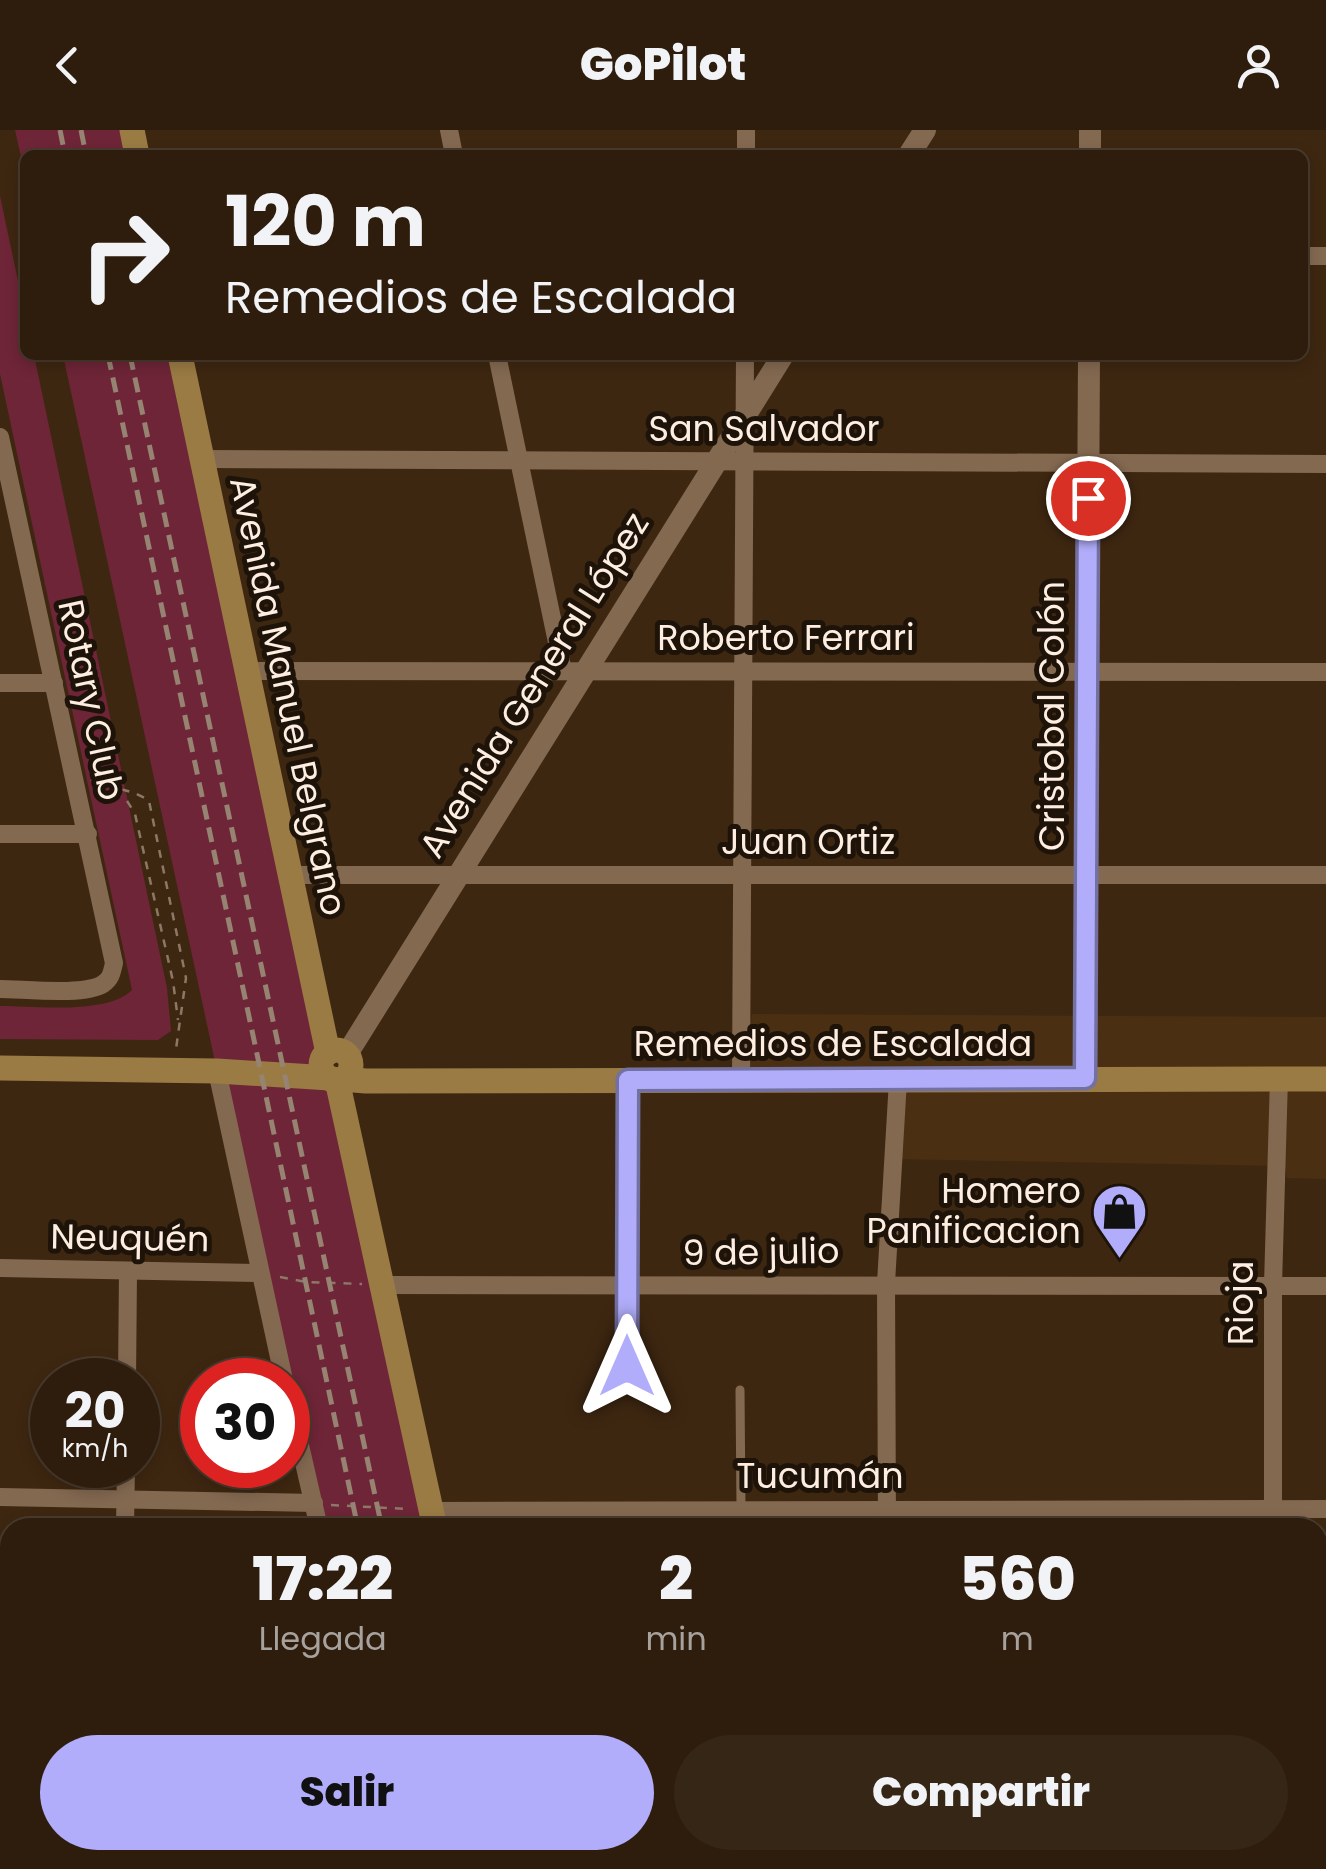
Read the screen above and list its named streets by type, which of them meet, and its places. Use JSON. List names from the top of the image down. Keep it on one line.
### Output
{"streets":{"main road":["Avenida Manuel Belgrano","Remedios de Escalada"],"street":["San Salvador","Roberto Ferrari","Avenida General López","Rotary Club","Cristobal Colón","Juan Ortiz","Neuquén","9 de julio","Rioja","Tucumán"]},"crossings":[["San Salvador","Avenida General López"],["San Salvador","Avenida Manuel Belgrano"],["San Salvador","Cristobal Colón"],["Roberto Ferrari","Avenida General López"],["Roberto Ferrari","Avenida Manuel Belgrano"],["Roberto Ferrari","Cristobal Colón"],["Avenida General López","Avenida Manuel Belgrano"],["Avenida General López","Juan Ortiz"],["Avenida General López","Remedios de Escalada"],["Avenida Manuel Belgrano","Juan Ortiz"],["Avenida Manuel Belgrano","Remedios de Escalada"],["Avenida Manuel Belgrano","9 de julio"],["Cristobal Colón","Juan Ortiz"],["Cristobal Colón","Remedios de Escalada"],["Remedios de Escalada","Rioja"],["9 de julio","Rioja"],["Rioja","Tucumán"]],"places":{"shop":["Homero Panificacion"]},"page":{"header":"GoPilot","turn":["120 m","Remedios de Escalada"],"speed":"20 km/h","limit":"30","eta":["17:22","Llegada","2","min","560","m"],"buttons":["Salir","Compartir"]}}
